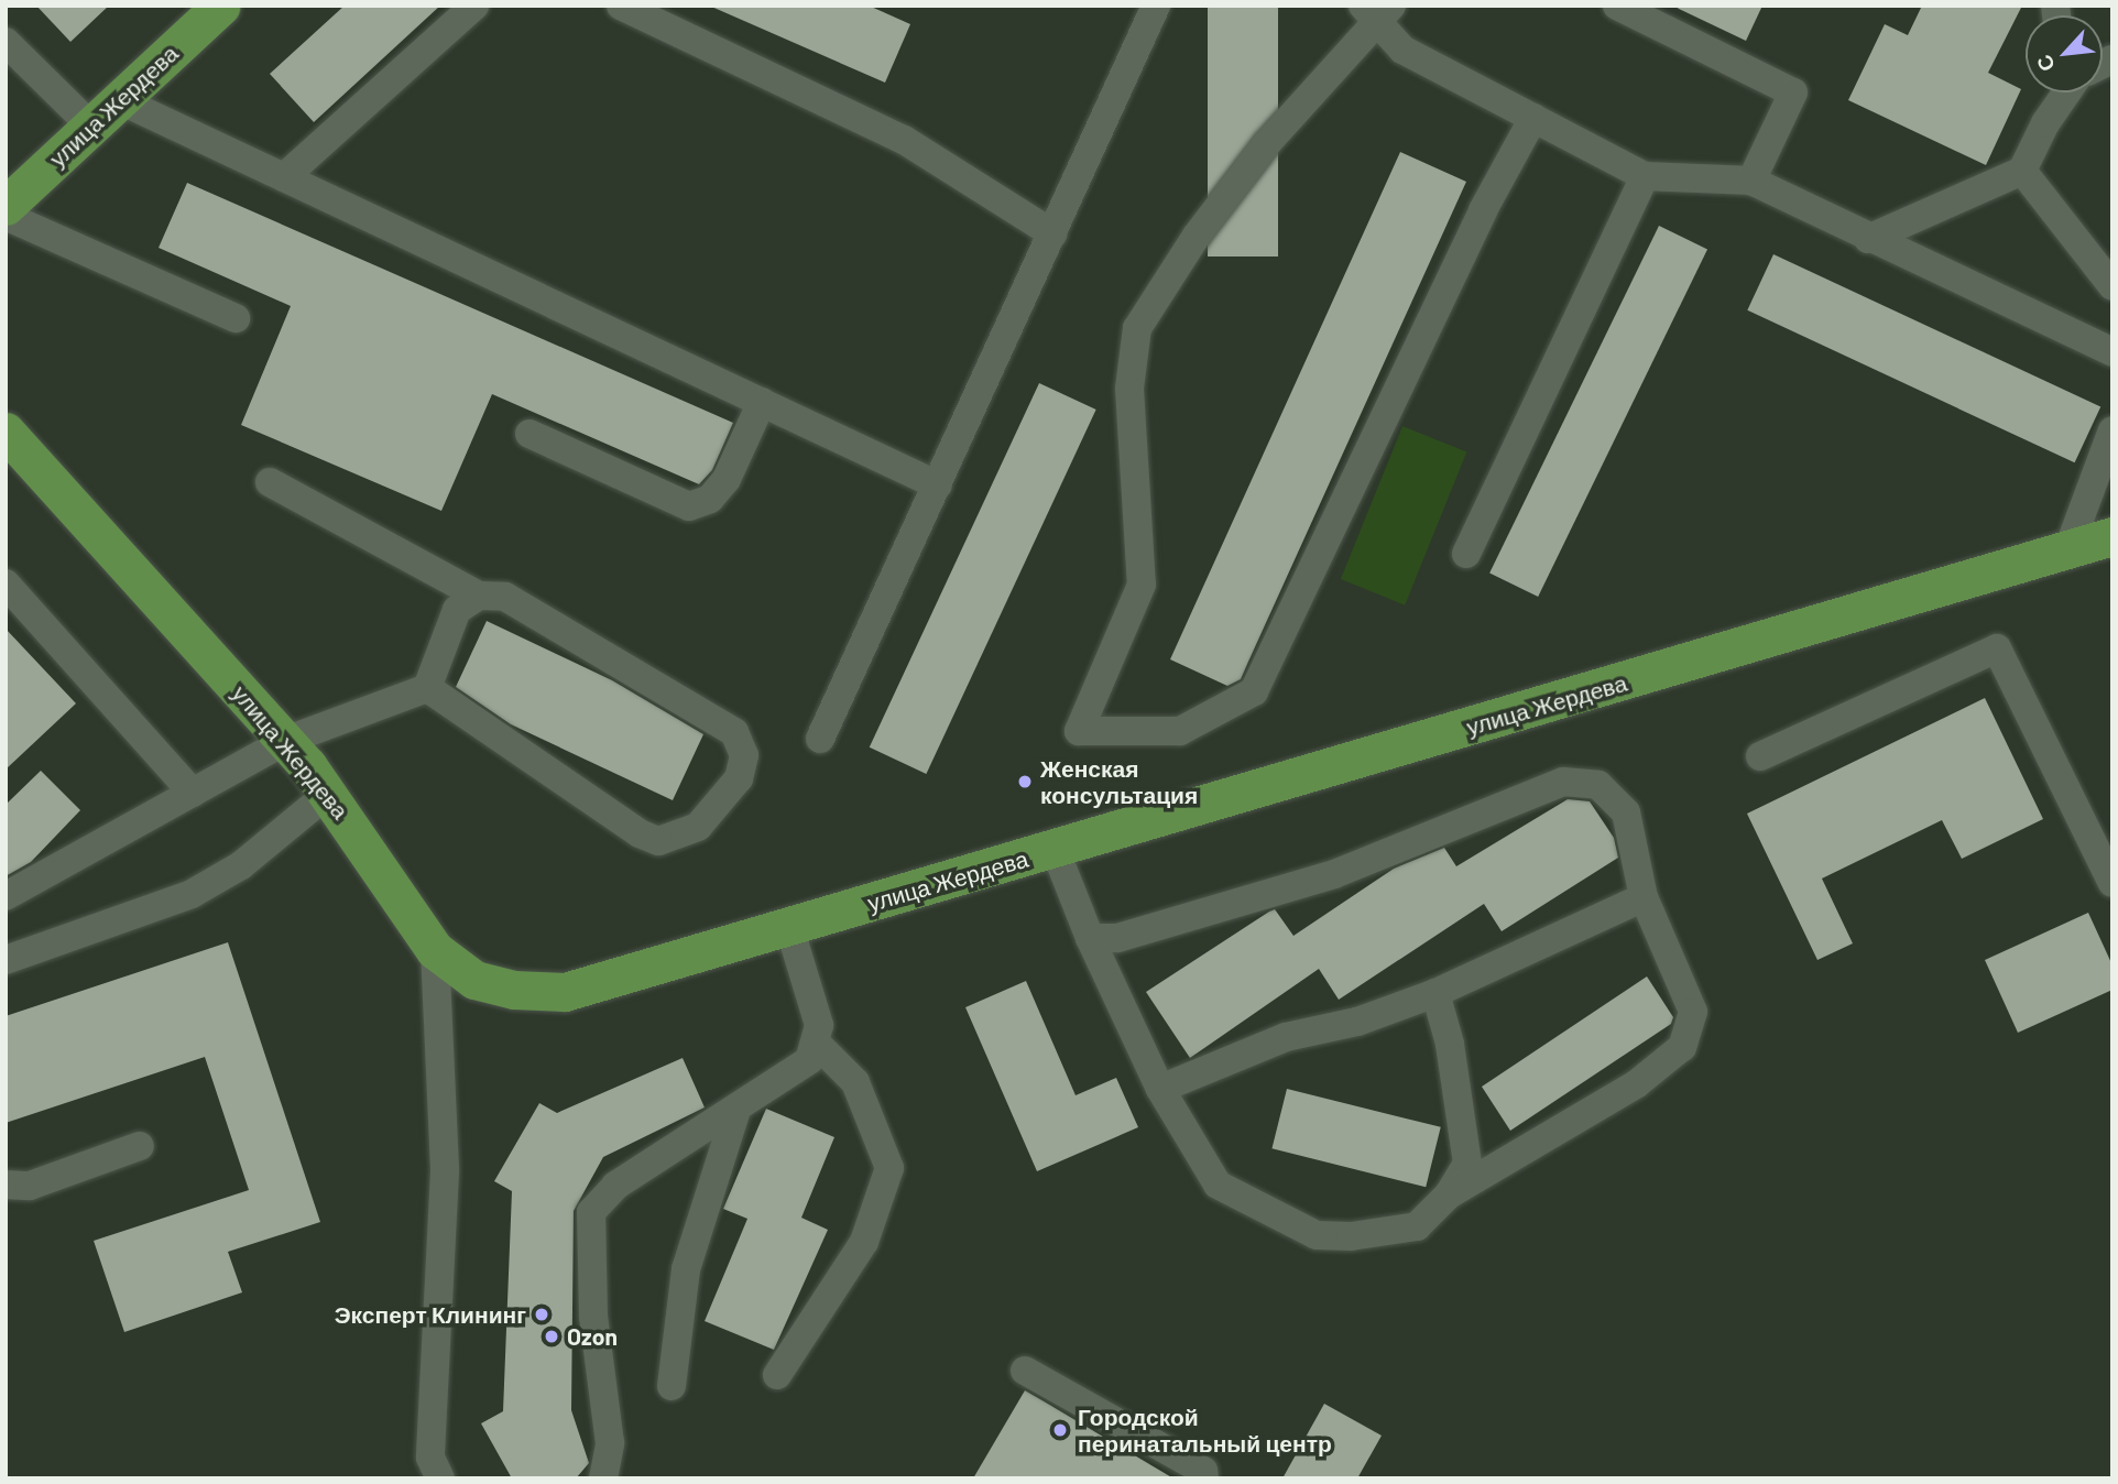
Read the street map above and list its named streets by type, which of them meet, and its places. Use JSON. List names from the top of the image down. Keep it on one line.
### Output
{"streets":{"main road":["улица Жердева"]},"places":["Женская консультация","Эксперт Клининг","Ozon","Городской перинатальный центр"],"north":"bottom left"}
